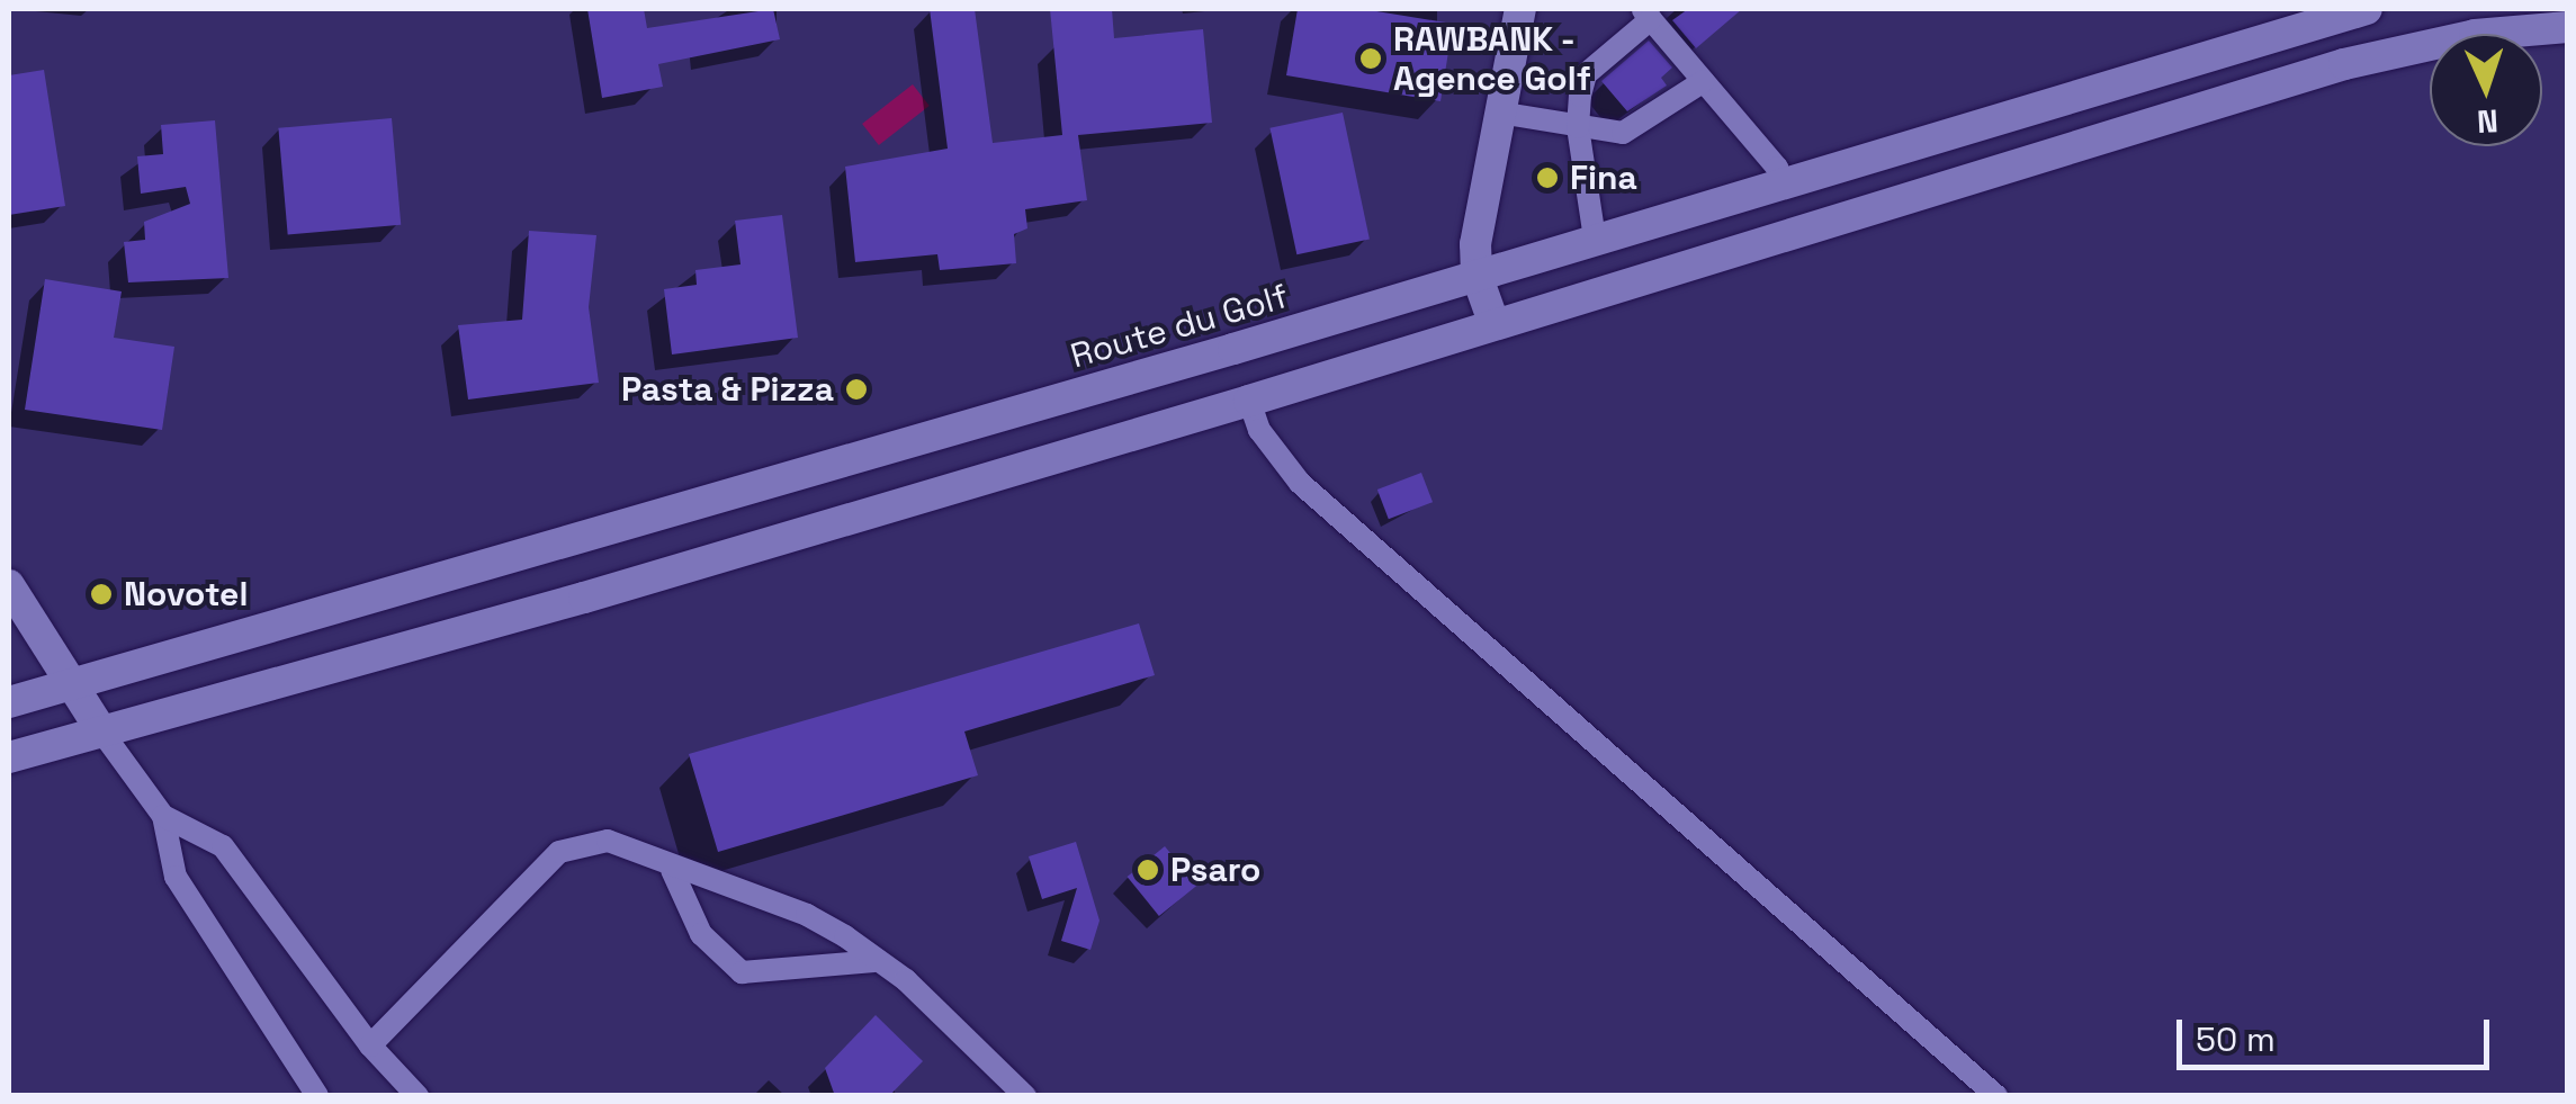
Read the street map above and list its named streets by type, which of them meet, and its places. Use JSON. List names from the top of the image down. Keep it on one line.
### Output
{"streets":{"main road":["Route du Golf"]},"places":["RAWBANK - Agence Golf","Fina","Pasta & Pizza","Novotel","Psaro"],"scale_bar":"50 m","north":"bottom"}
